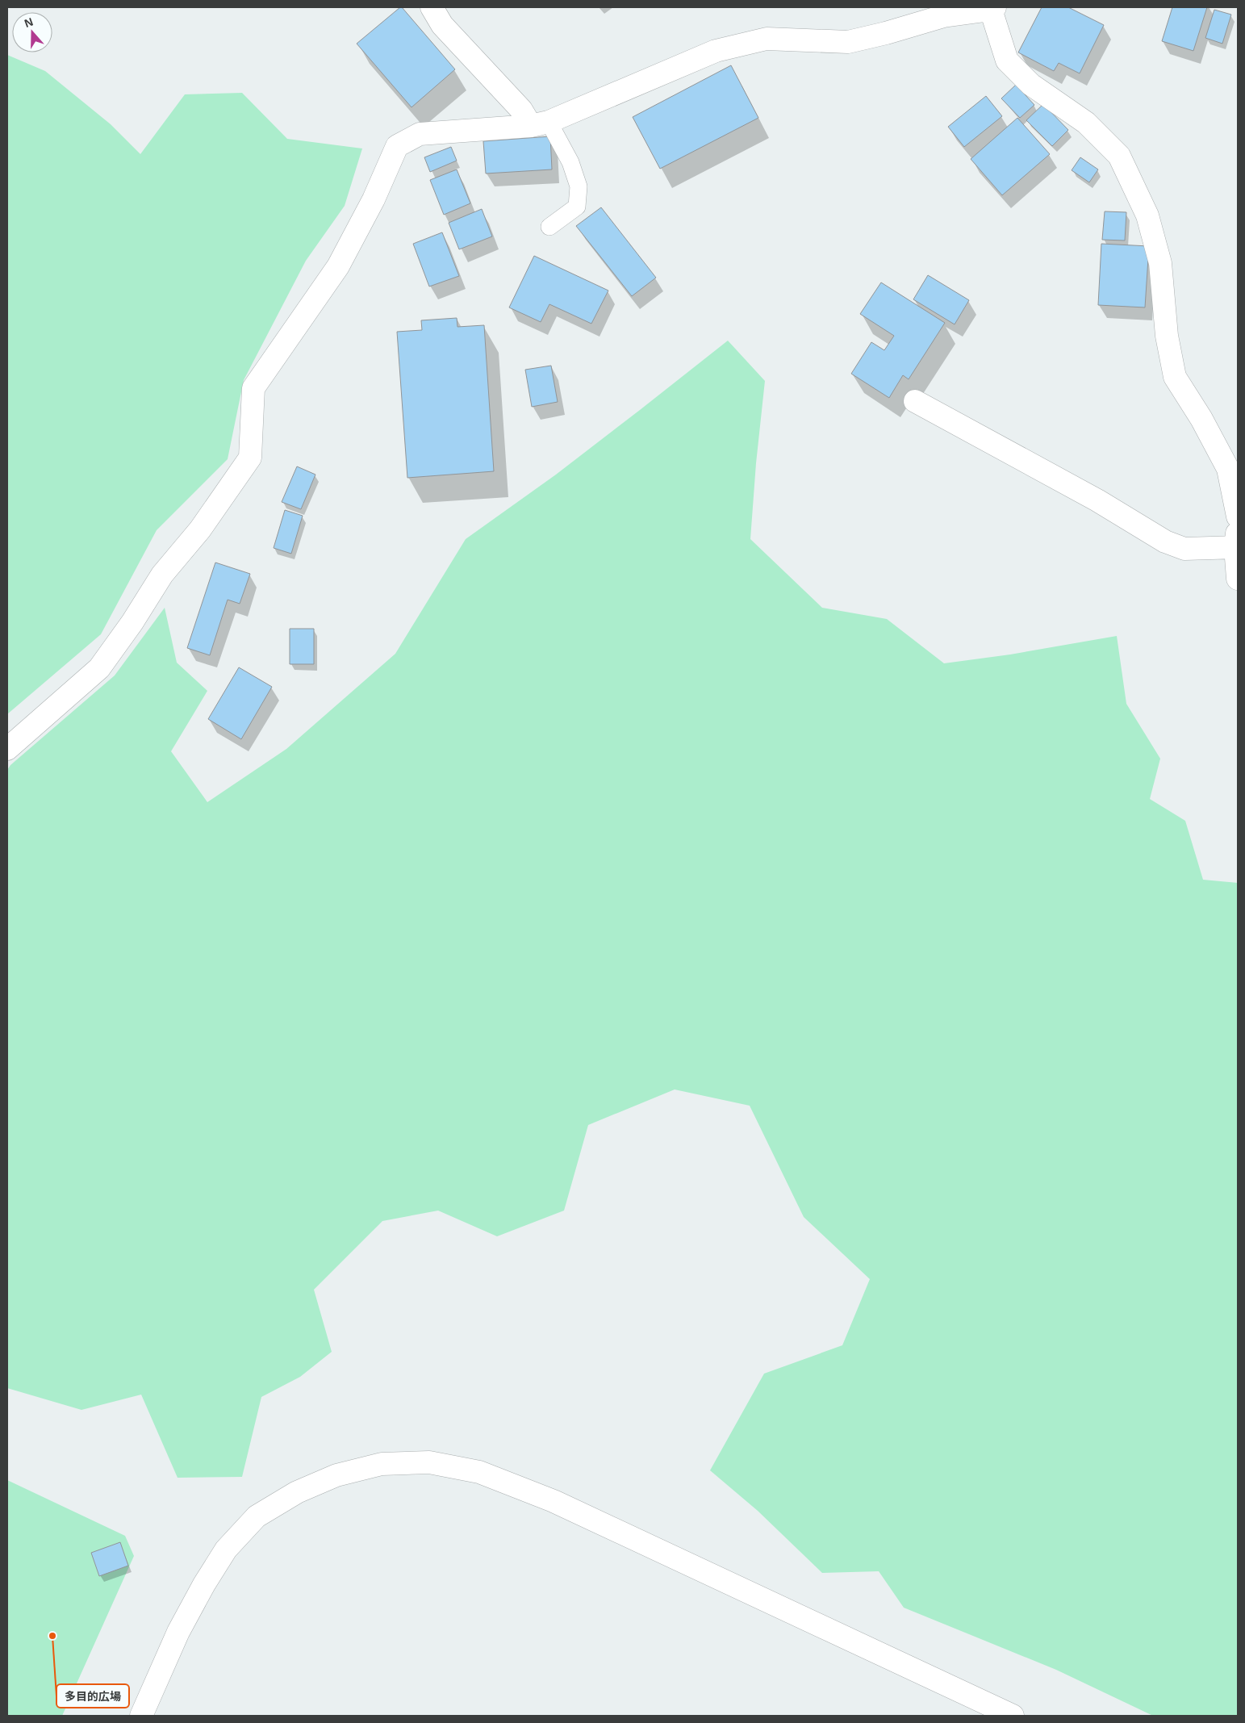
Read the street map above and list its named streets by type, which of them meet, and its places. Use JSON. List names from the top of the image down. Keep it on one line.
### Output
{"places":["多目的広場"],"north":"top"}
